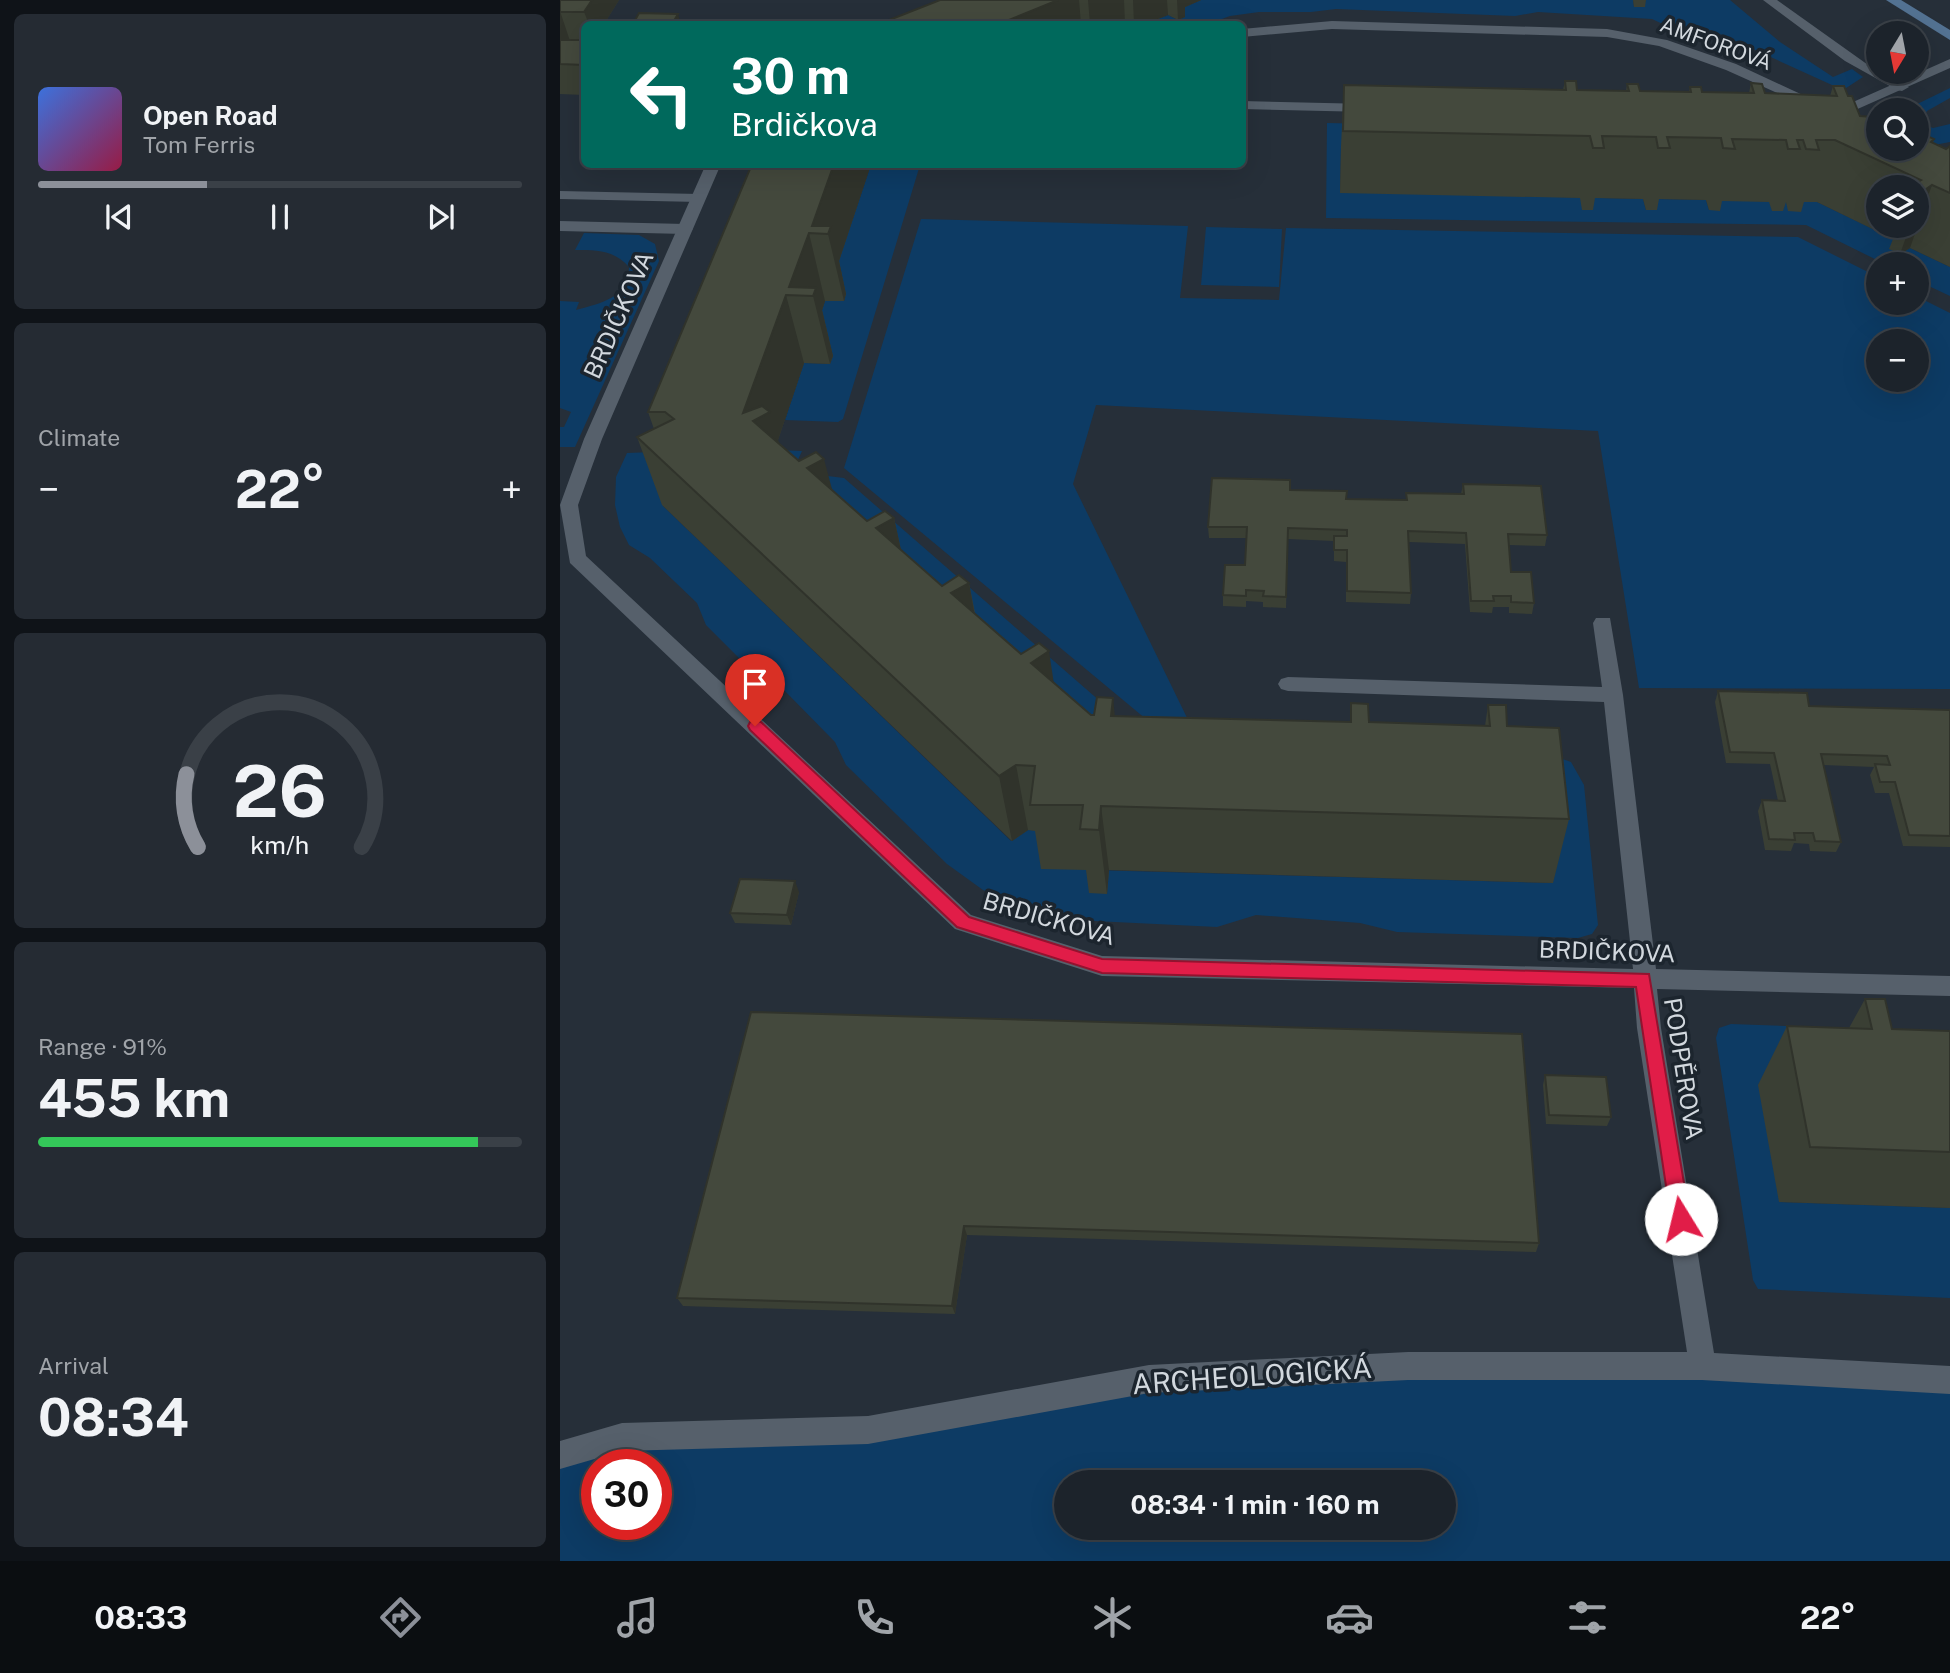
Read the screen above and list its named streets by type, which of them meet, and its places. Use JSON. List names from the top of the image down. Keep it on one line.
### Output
{"streets":{"street":["AMFOROVÁ","BRDIČKOVA","PODPĚROVA","ARCHEOLOGICKÁ"]},"crossings":[["BRDIČKOVA","PODPĚROVA"],["PODPĚROVA","ARCHEOLOGICKÁ"]],"north":"bottom","page":{"map_buttons":["+","−"],"turn":["30 m","Brdičkova"],"song":["Open Road","Tom Ferris"],"tile":["Climate",["Range · 91%","455 km"],["Arrival","08:34"]],"heat":["−","22°","+"],"limit":"30","trip":"08:34 · 1 min · 160 m","tabs":["08:33","22°"],"gauge":["26","km/h"]}}
